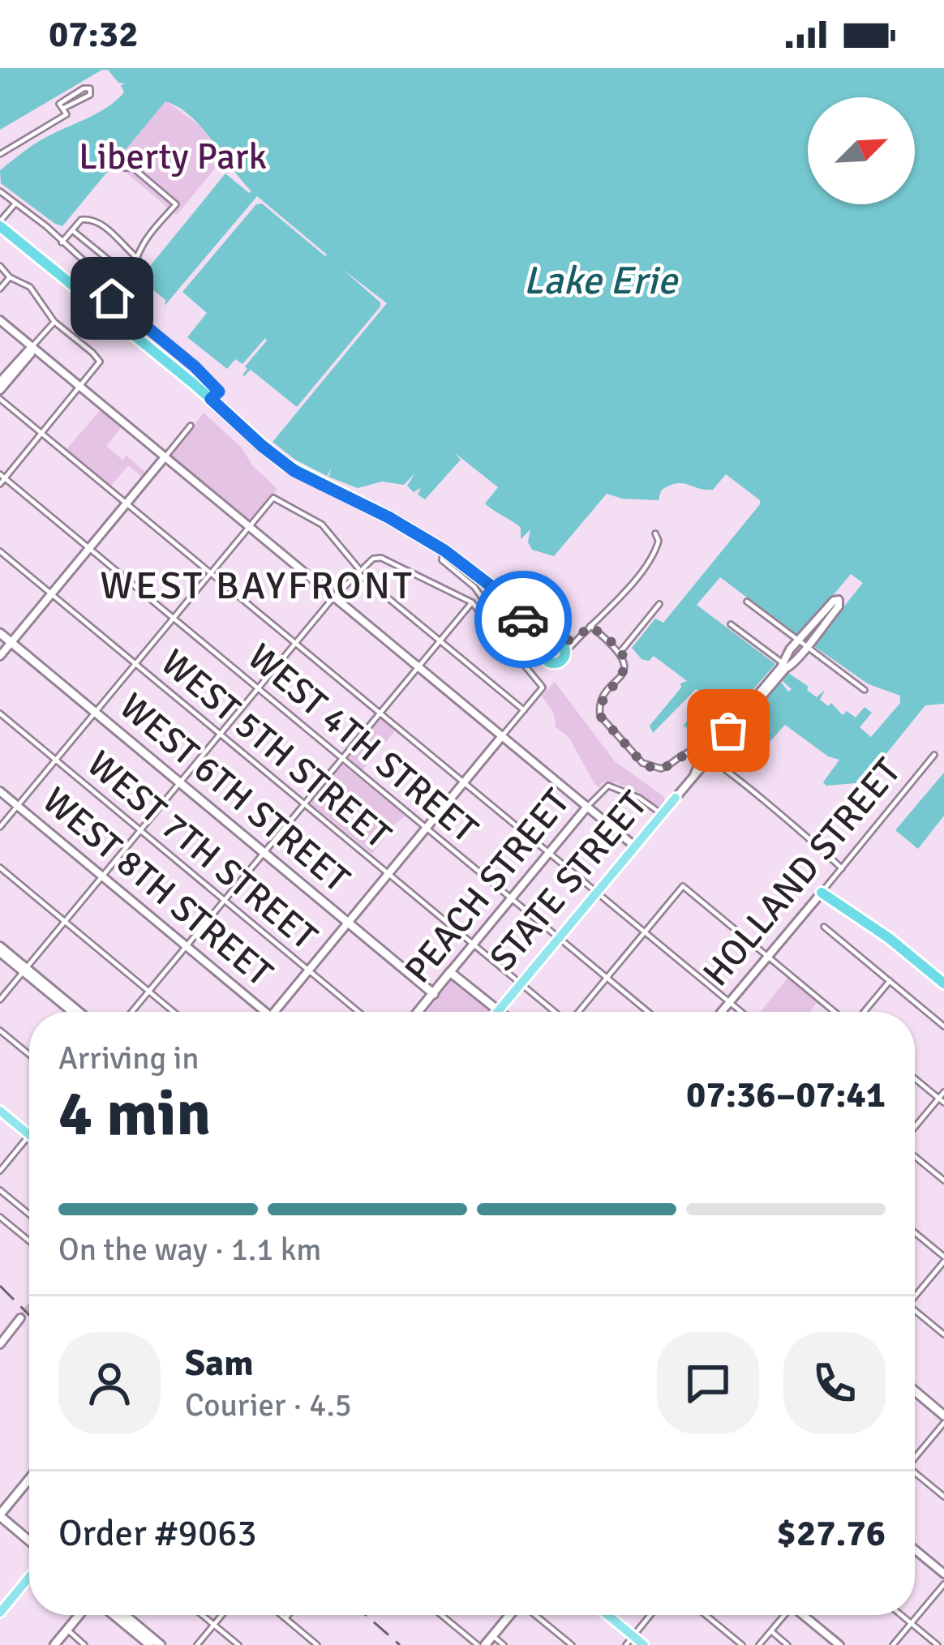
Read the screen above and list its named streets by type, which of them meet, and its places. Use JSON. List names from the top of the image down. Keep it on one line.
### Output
{"streets":{"main road":["WEST 6TH STREET","STATE STREET","PEACH STREET"],"street":["WEST 4TH STREET","WEST 5TH STREET","WEST 7TH STREET","HOLLAND STREET","WEST 8TH STREET"]},"crossings":[["WEST 4TH STREET","STATE STREET"],["WEST 4TH STREET","PEACH STREET"],["WEST 5TH STREET","STATE STREET"],["WEST 5TH STREET","PEACH STREET"],["WEST 6TH STREET","PEACH STREET"],["STATE STREET","PEACH STREET"]],"districts":["WEST BAYFRONT"],"water":["Lake Erie"],"parks":["Liberty Park"],"north":"top right","page":{"status":"07:32","heading":["4 min","Arriving in","07:36–07:41"],"panel":["Sam","Courier · 4.5","Order #9063","$27.76"],"bar":"On the way · 1.1 km"}}
